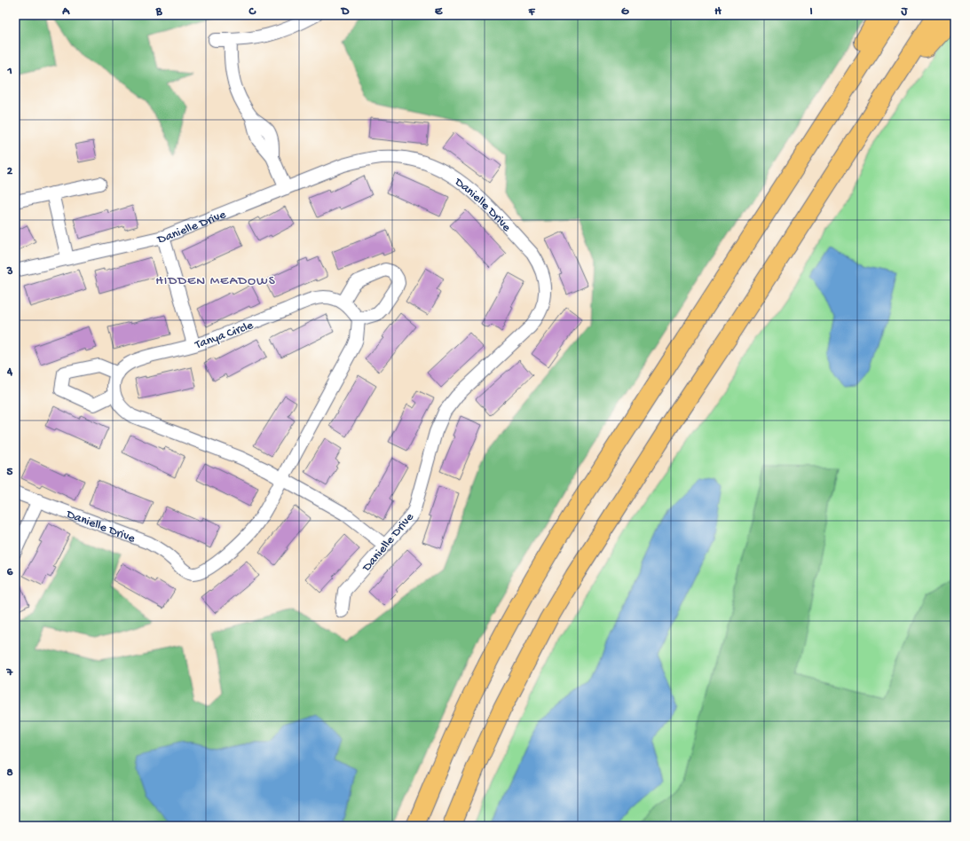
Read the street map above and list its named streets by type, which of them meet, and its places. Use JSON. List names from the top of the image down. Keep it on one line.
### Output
{"streets":{"street":["Danielle Drive","Tanya Circle"]},"districts":["HIDDEN MEADOWS"],"grid":{"columns":["A","B","C","D","E","F","G","H","I","J"],"rows":["1","2","3","4","5","6","7","8"]}}
